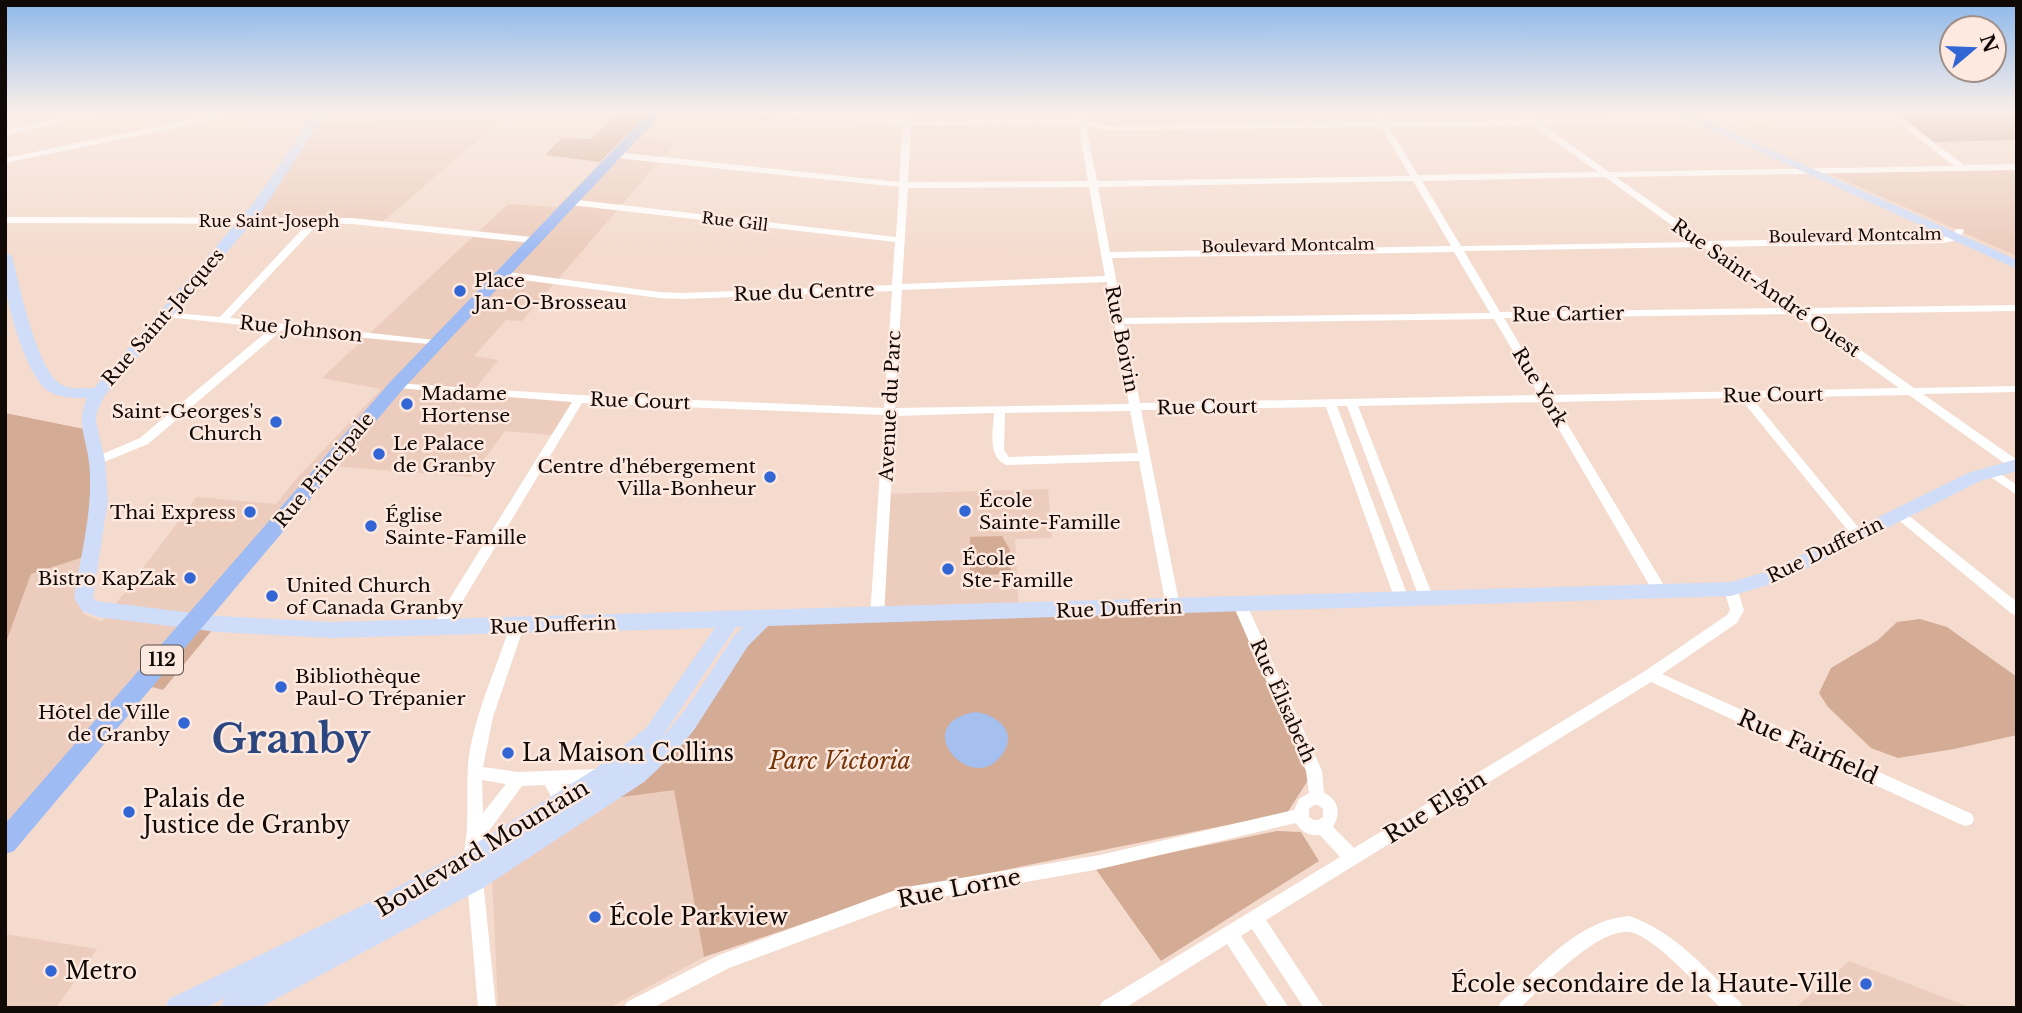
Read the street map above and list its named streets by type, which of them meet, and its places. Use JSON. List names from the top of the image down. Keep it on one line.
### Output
{"streets":{"main road":["Rue Saint-Jacques","Rue Principale","Rue Dufferin","112","Boulevard Mountain"],"street":["Rue Saint-Joseph","Rue Gill","Boulevard Montcalm","Rue Saint-André Ouest","Rue du Centre","Rue Cartier","Rue Johnson","Rue Boivin","Rue York","Rue Court","Avenue du Parc","Rue Élisabeth","Rue Fairfield","Rue Elgin","Rue Lorne"]},"crossings":[["Rue Saint-Joseph","Rue Saint-Jacques"],["Rue Saint-Joseph","Rue Principale"],["Rue Gill","Avenue du Parc"],["Rue Gill","Rue Principale"],["Boulevard Montcalm","Rue Saint-André Ouest"],["Boulevard Montcalm","Rue Boivin"],["Boulevard Montcalm","Rue York"],["Rue Saint-André Ouest","Rue Cartier"],["Rue Saint-André Ouest","Rue Court"],["Rue Saint-André Ouest","Rue Dufferin"],["Rue du Centre","Rue Boivin"],["Rue du Centre","Avenue du Parc"],["Rue du Centre","Rue Principale"],["Rue Cartier","Rue Boivin"],["Rue Cartier","Rue York"],["Rue Saint-Jacques","Rue Johnson"],["Rue Saint-Jacques","Rue Principale"],["Rue Saint-Jacques","Rue Dufferin"],["Rue Johnson","Rue Principale"],["Rue Boivin","Rue Court"],["Rue Boivin","Rue Dufferin"],["Rue York","Rue Court"],["Rue York","Rue Dufferin"],["Rue Court","Avenue du Parc"],["Rue Court","Rue Principale"],["Avenue du Parc","Rue Dufferin"],["Rue Principale","Rue Dufferin"],["Rue Dufferin","Rue Élisabeth"],["Rue Dufferin","Rue Elgin"],["Rue Dufferin","Boulevard Mountain"],["Rue Élisabeth","Rue Lorne"],["Rue Fairfield","Rue Elgin"]],"districts":["Granby"],"parks":["Parc Victoria"],"places":["Place Jan-O-Brosseau","Madame Hortense","Saint-Georges's Church","Le Palace de Granby","Centre d'hébergement Villa-Bonheur","École Sainte-Famille","Thai Express","Église Sainte-Famille","École Ste-Famille","Bistro KapZak","United Church of Canada Granby","Bibliothèque Paul-O Trépanier","Hôtel de Ville de Granby","La Maison Collins","Palais de Justice de Granby","École Parkview","Metro","École secondaire de la Haute-Ville"],"north":"right"}
